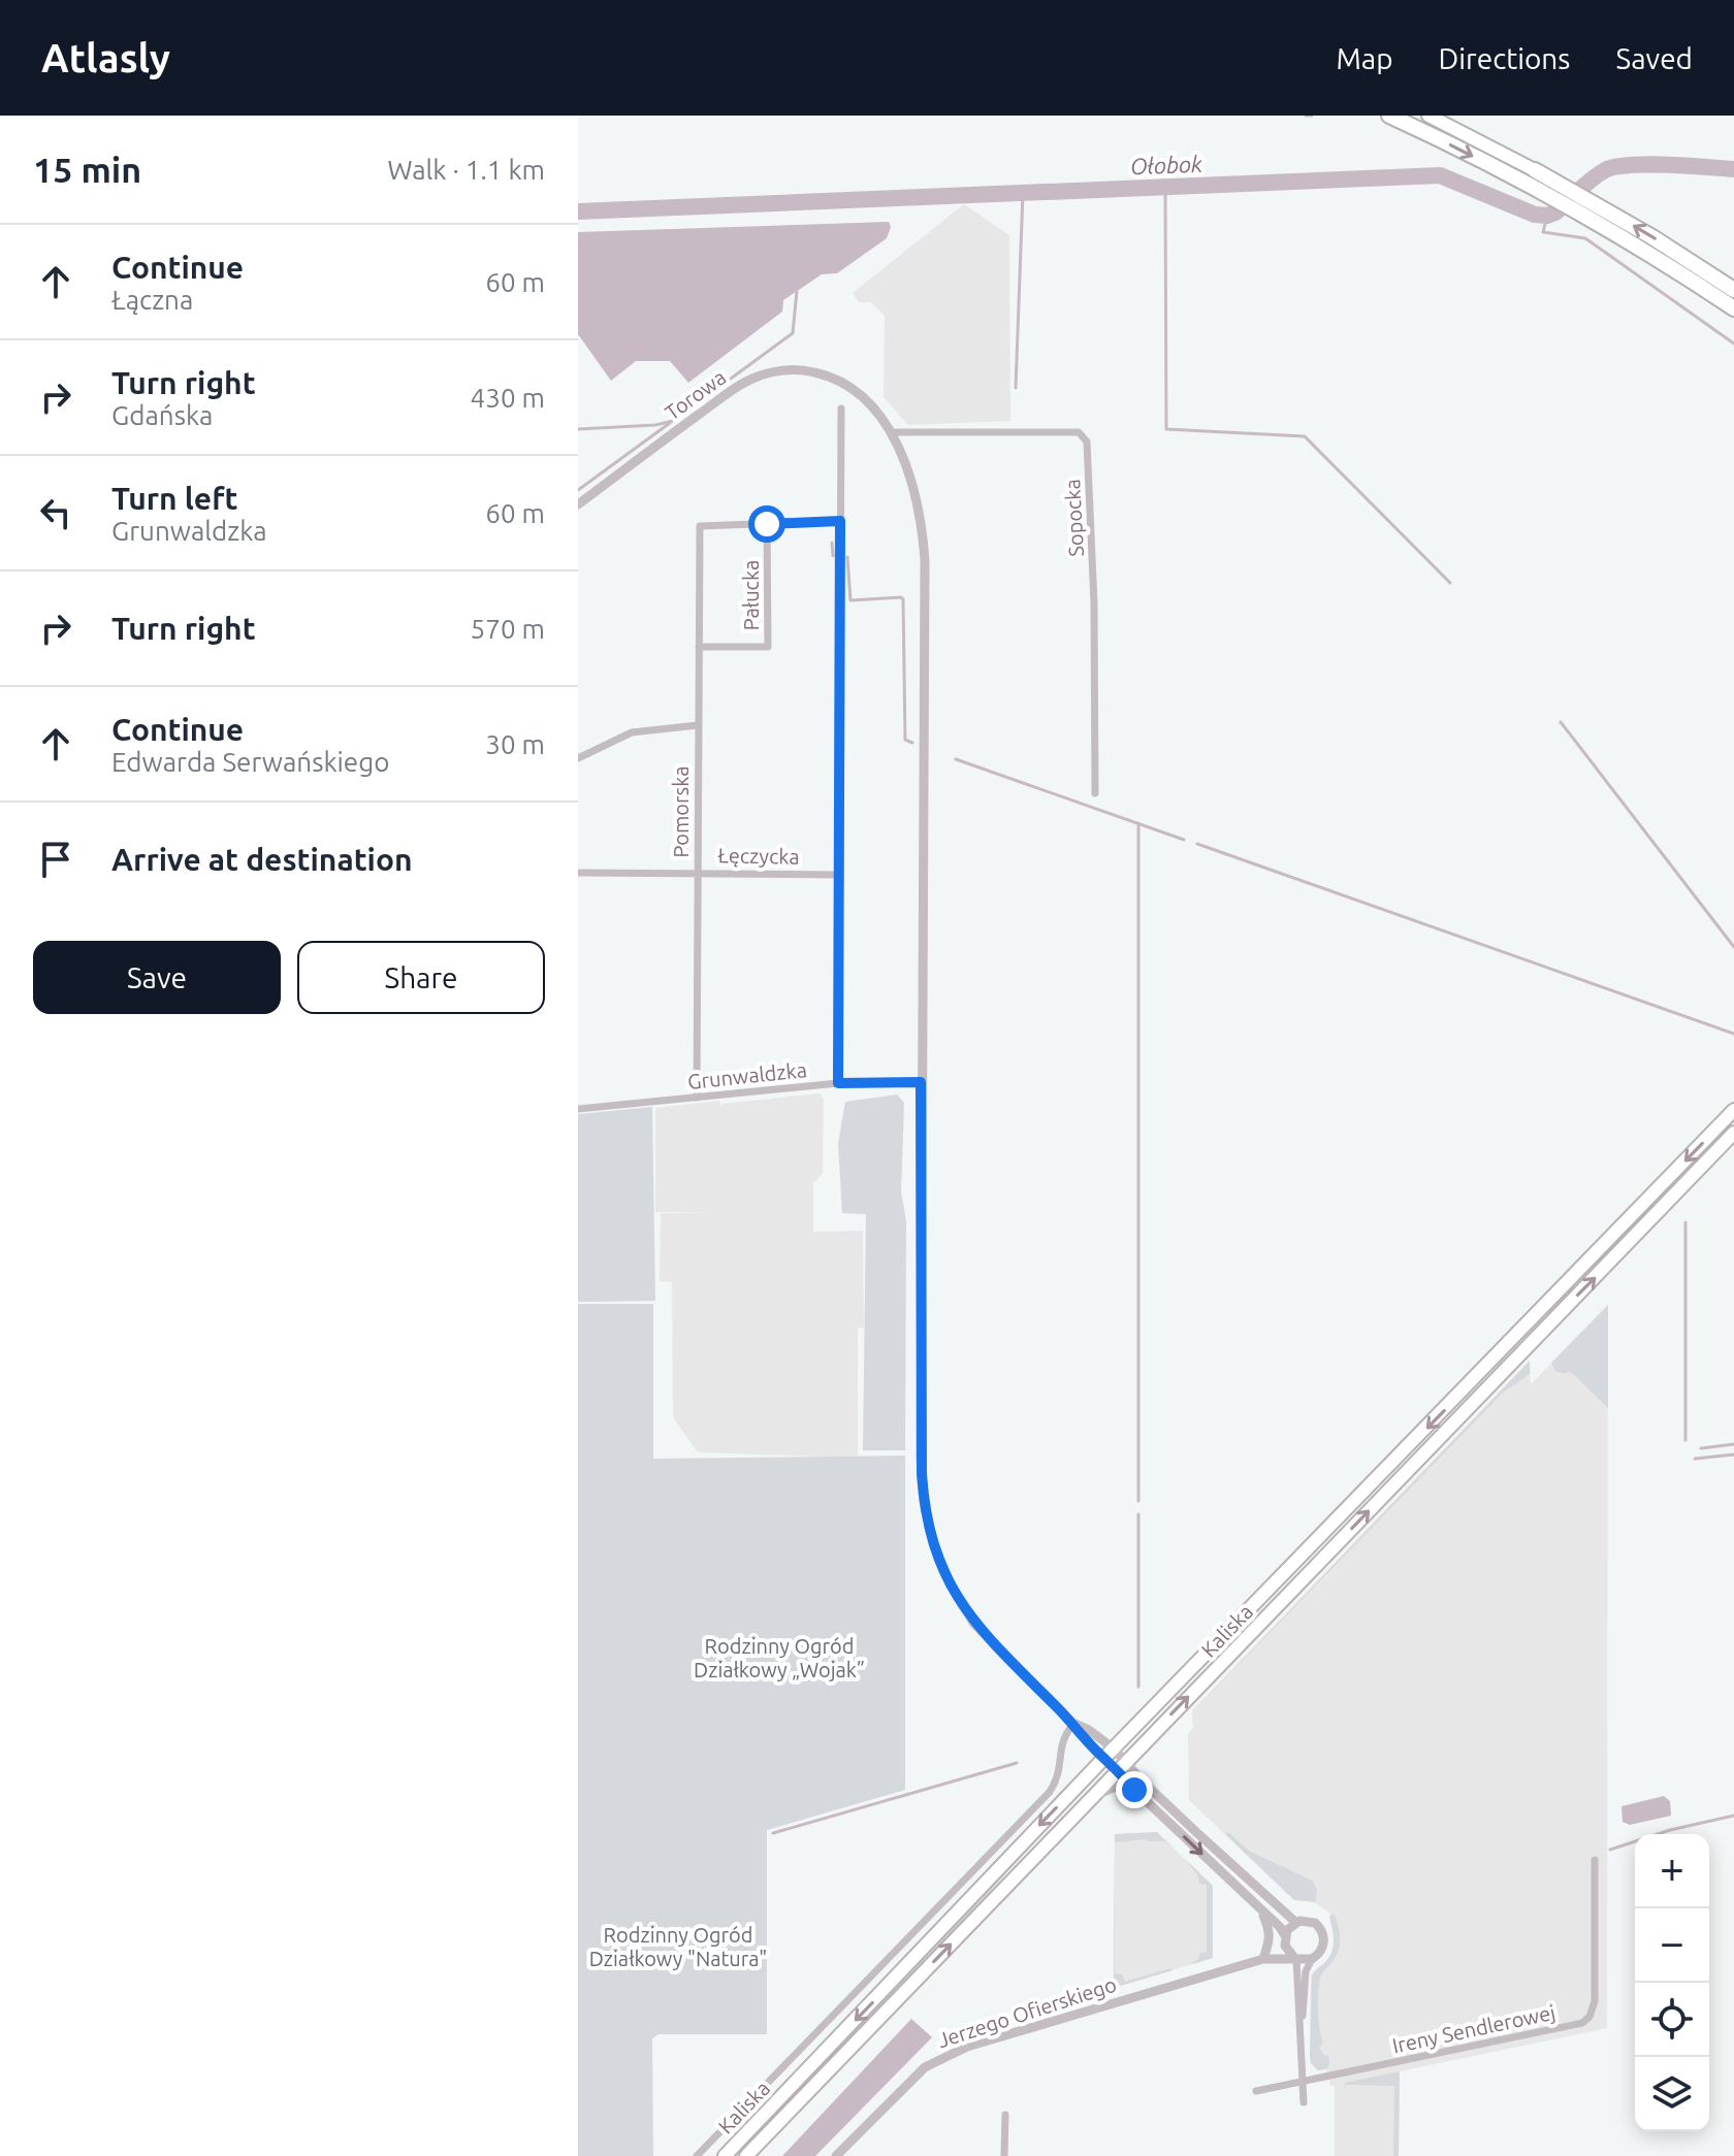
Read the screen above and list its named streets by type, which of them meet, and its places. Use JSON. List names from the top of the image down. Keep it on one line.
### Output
{"streets":{"main road":["Kaliska"],"street":["Torowa","Sopocka","Pałucka","Pomorska","Łęczycka","Grunwaldzka","Jerzego Ofierskiego","Ireny Sendlerowej"]},"crossings":[["Torowa","Sopocka"],["Pałucka","Pomorska"],["Pomorska","Łęczycka"],["Pomorska","Grunwaldzka"]],"water":["Ołobok"],"parks":["Rodzinny Ogród Działkowy „Wojak”","Rodzinny Ogród Działkowy \"Natura\""],"page":{"header":"Atlasly","nav":["Map","Directions","Saved"],"heading":["15 min","Walk · 1.1 km"],"list":[["Continue","Łączna","60 m"],["Turn right","Gdańska","430 m"],["Turn left","Grunwaldzka","60 m"],["Turn right","570 m"],["Continue","Edwarda Serwańskiego","30 m"],"Arrive at destination"],"buttons":["Save","Share"],"map_buttons":["+","−"]}}
